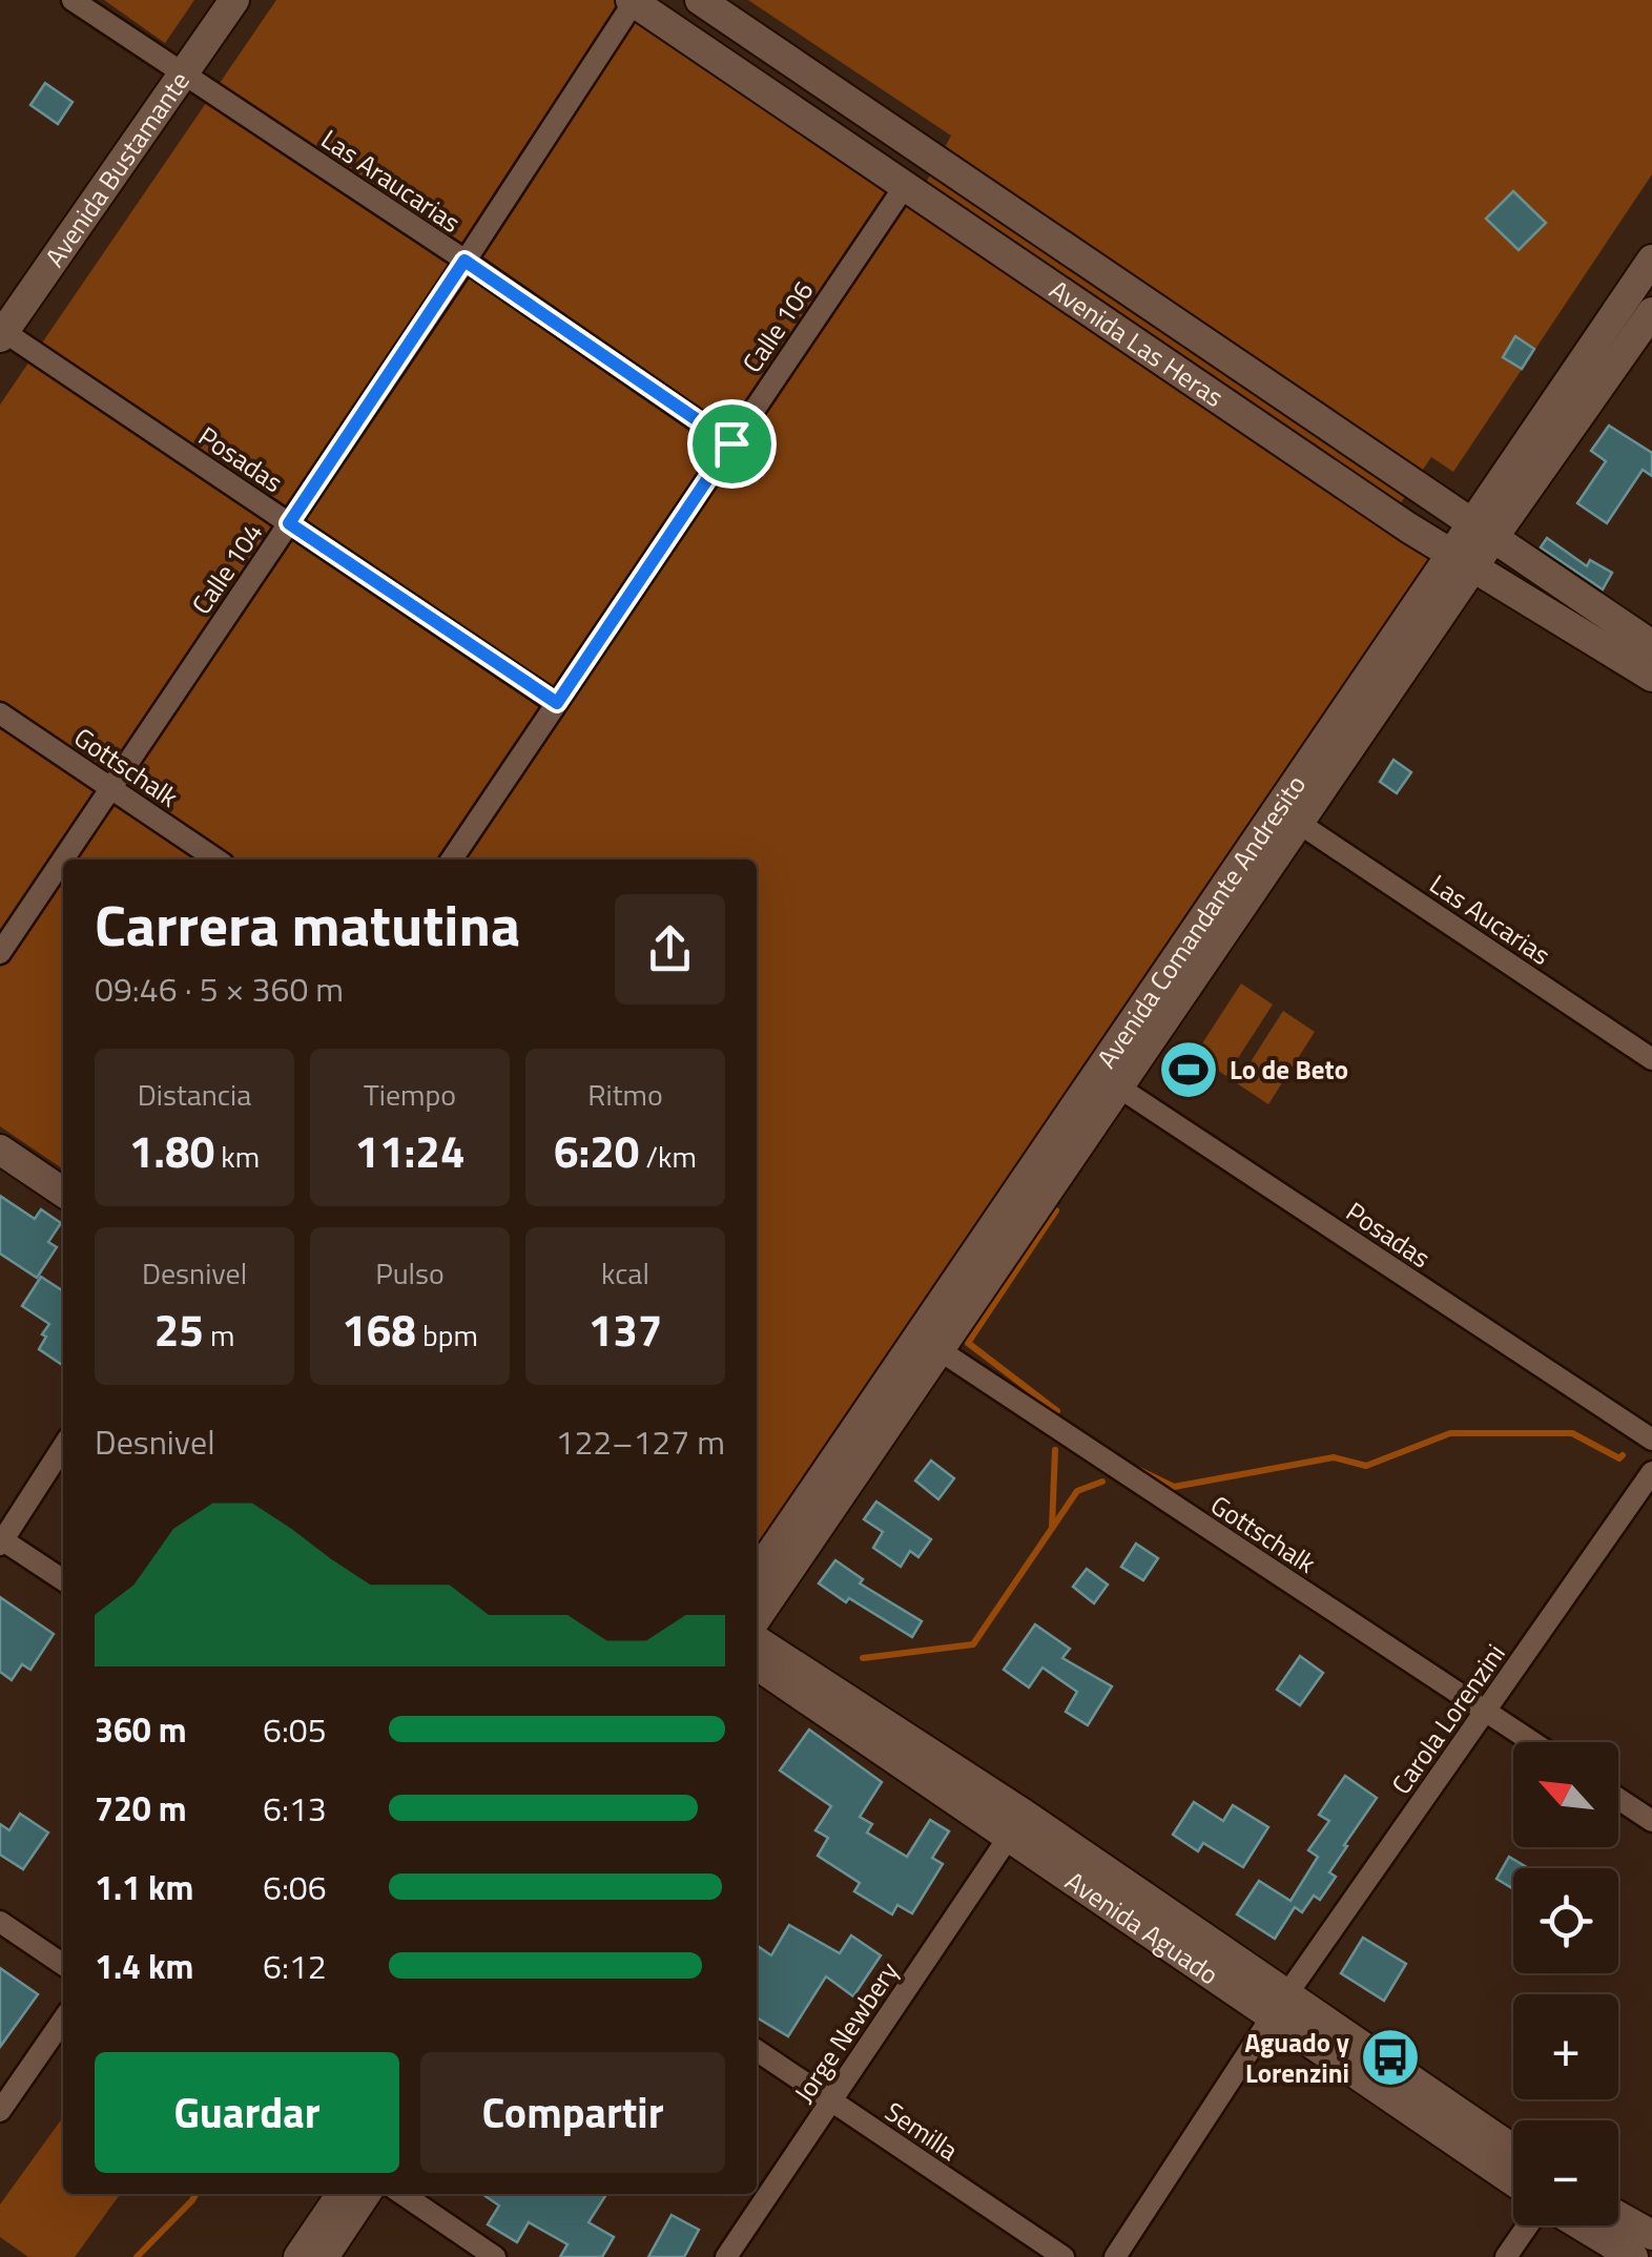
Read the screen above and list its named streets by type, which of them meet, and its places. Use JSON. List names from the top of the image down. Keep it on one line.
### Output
{"streets":{"main road":["Avenida Bustamante","Avenida Las Heras","Avenida Comandante Andresito","Avenida Aguado"],"street":["Las Araucarias","Calle 106","Posadas","Calle 104","Gottschalk","Las Aucarias","Carola Lorenzini","Jorge Newbery","Semilla"]},"crossings":[["Avenida Bustamante","Las Araucarias"],["Avenida Bustamante","Posadas"],["Las Araucarias","Calle 106"],["Las Araucarias","Calle 104"],["Calle 106","Avenida Las Heras"],["Calle 106","Posadas"],["Avenida Las Heras","Calle 104"],["Avenida Las Heras","Avenida Comandante Andresito"],["Posadas","Calle 104"],["Posadas","Avenida Comandante Andresito"],["Calle 104","Gottschalk"],["Gottschalk","Avenida Comandante Andresito"],["Gottschalk","Carola Lorenzini"],["Avenida Comandante Andresito","Las Aucarias"],["Carola Lorenzini","Avenida Aguado"],["Avenida Aguado","Jorge Newbery"],["Jorge Newbery","Semilla"]],"places":{"sports":["Lo de Beto"],"bus stop":["Aguado y Lorenzini"]},"north":"top left","page":{"heading":["Carrera matutina","09:46 · 5 × 360 m"],"stats":[["Distancia","1.80 km"],["Tiempo","11:24"],["Ritmo","6:20 /km"],["Desnivel","25 m"],["Pulso","168 bpm"],["kcal","137"]],"chart":["Desnivel","122–127 m"],"list":[{"name":"360 m","note":"6:05"},{"name":"720 m","note":"6:13"},{"name":"1.1 km","note":"6:06"},{"name":"1.4 km","note":"6:12"}],"map_buttons":["+","−"],"buttons":["Guardar","Compartir"]}}
